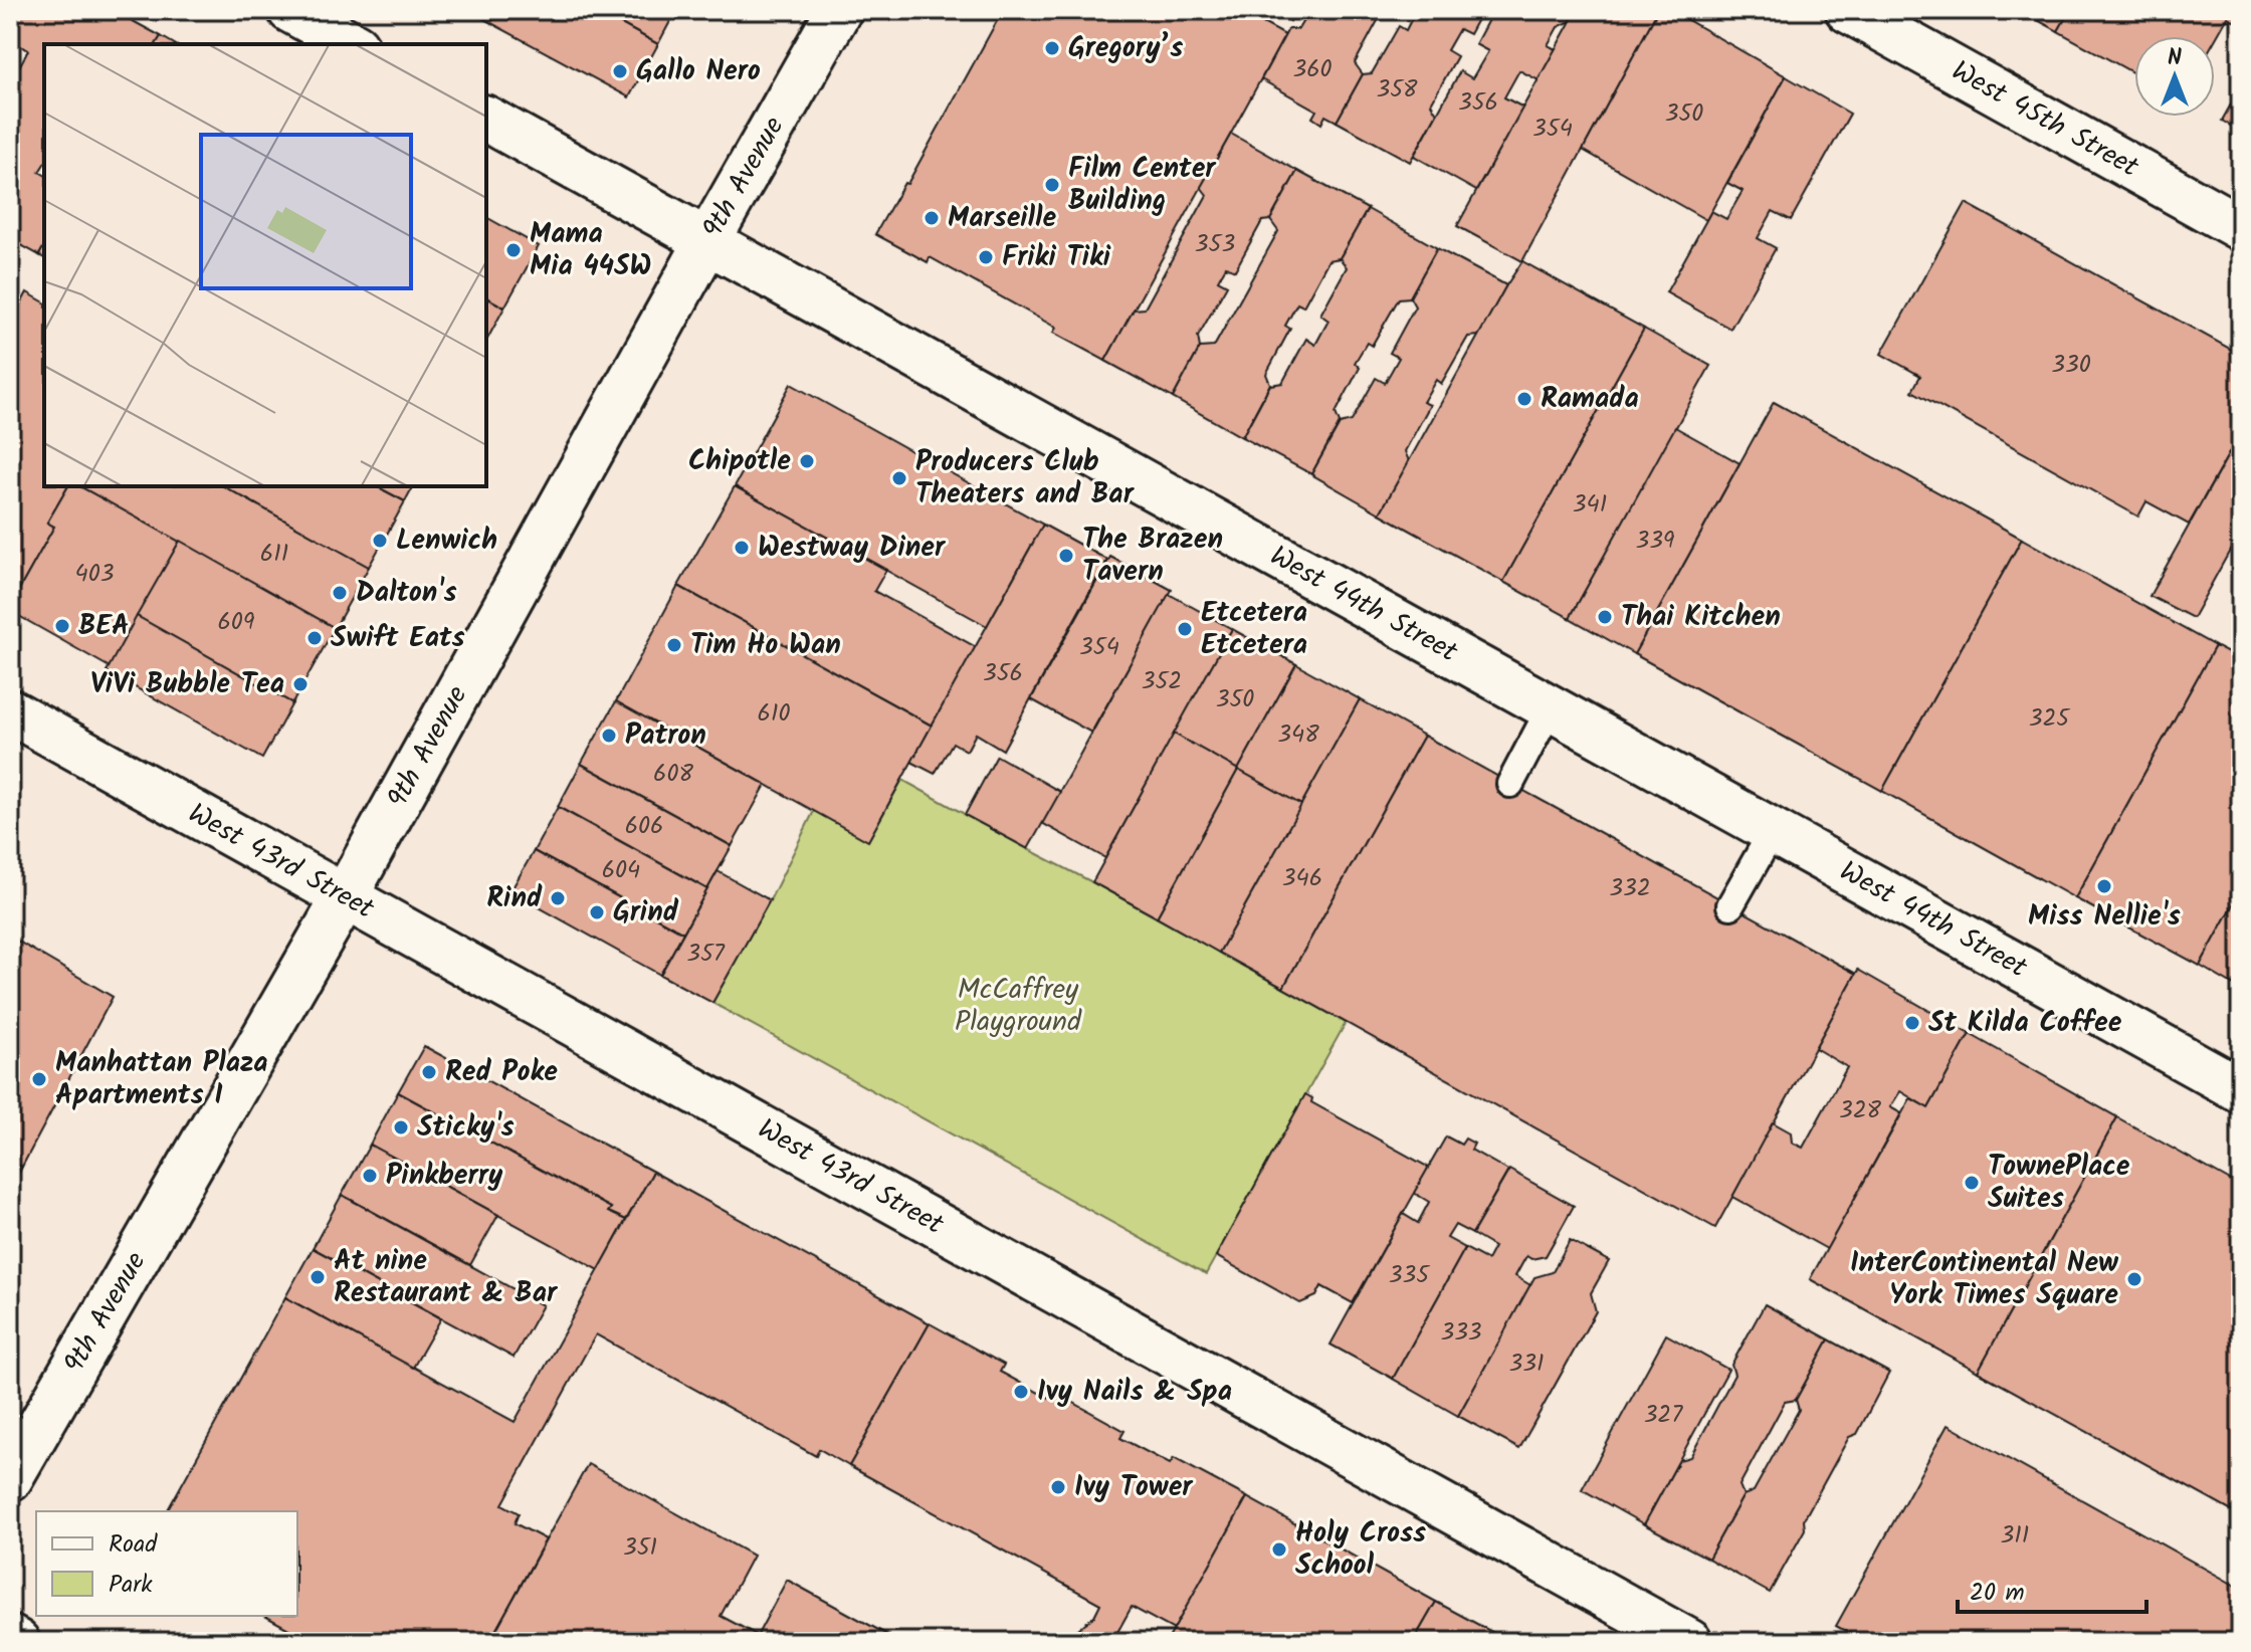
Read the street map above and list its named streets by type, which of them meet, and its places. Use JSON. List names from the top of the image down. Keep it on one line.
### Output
{"streets":{"street":["West 45th Street","9th Avenue","West 44th Street","West 43rd Street"]},"crossings":[["9th Avenue","West 44th Street"],["9th Avenue","West 43rd Street"]],"parks":["McCaffrey Playground"],"places":["Gregory’s","Gallo Nero","Film Center Building","Marseille","Mama Mia 44SW","Friki Tiki","Ramada","Chipotle","Producers Club Theaters and Bar","Lenwich","Westway Diner","The Brazen Tavern","Dalton's","Thai Kitchen","BEA","Etcetera Etcetera","Swift Eats","Tim Ho Wan","ViVi Bubble Tea","Patron","Miss Nellie's","Rind","Grind","St Kilda Coffee","Red Poke","Manhattan Plaza Apartments I","Sticky's","Pinkberry","TownePlace Suites","At nine Restaurant & Bar","InterContinental New York Times Square","Ivy Nails & Spa","Ivy Tower","Holy Cross School"],"house_numbers":["360","358","356","350","354","353","330","341","339","611","403","609","354","356","352","350","610","325","348","608","606","604","346","332","357","328","335","333","331","327","311","351"],"legend":["Road","Park"],"scale_bar":"20 m","north":"top"}
